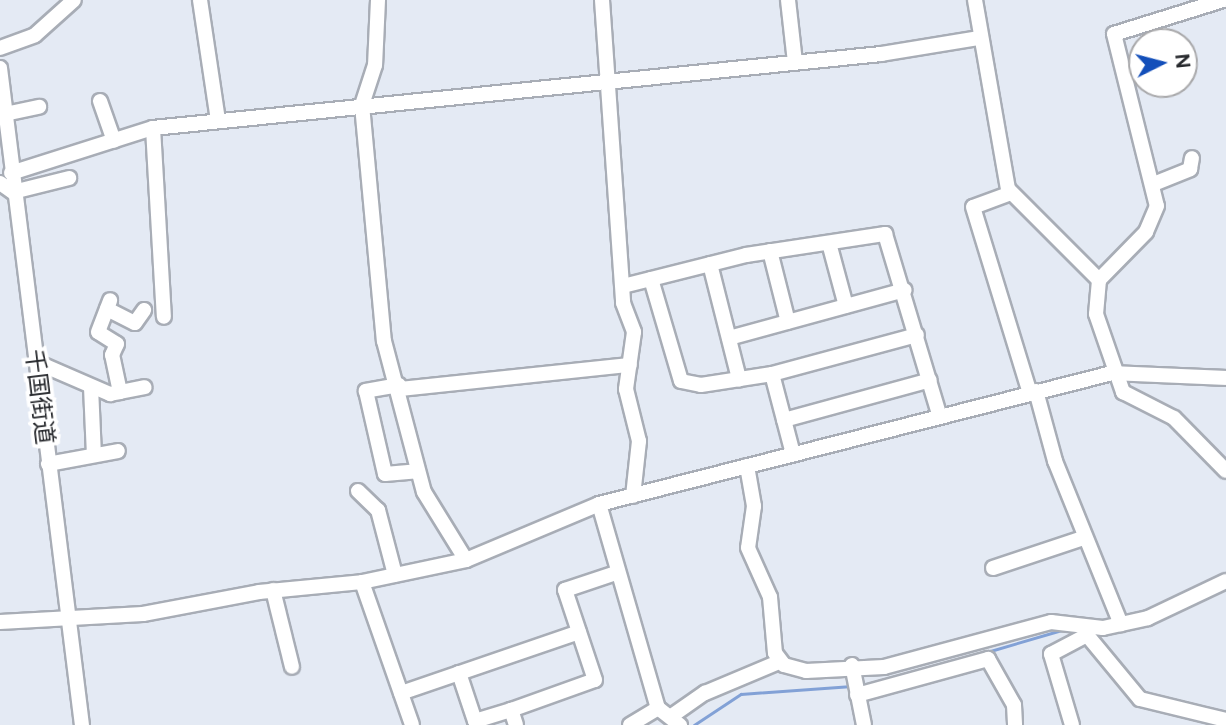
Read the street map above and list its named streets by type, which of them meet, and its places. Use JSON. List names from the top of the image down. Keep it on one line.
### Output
{"streets":{"street":["千国街道"]},"north":"right"}
